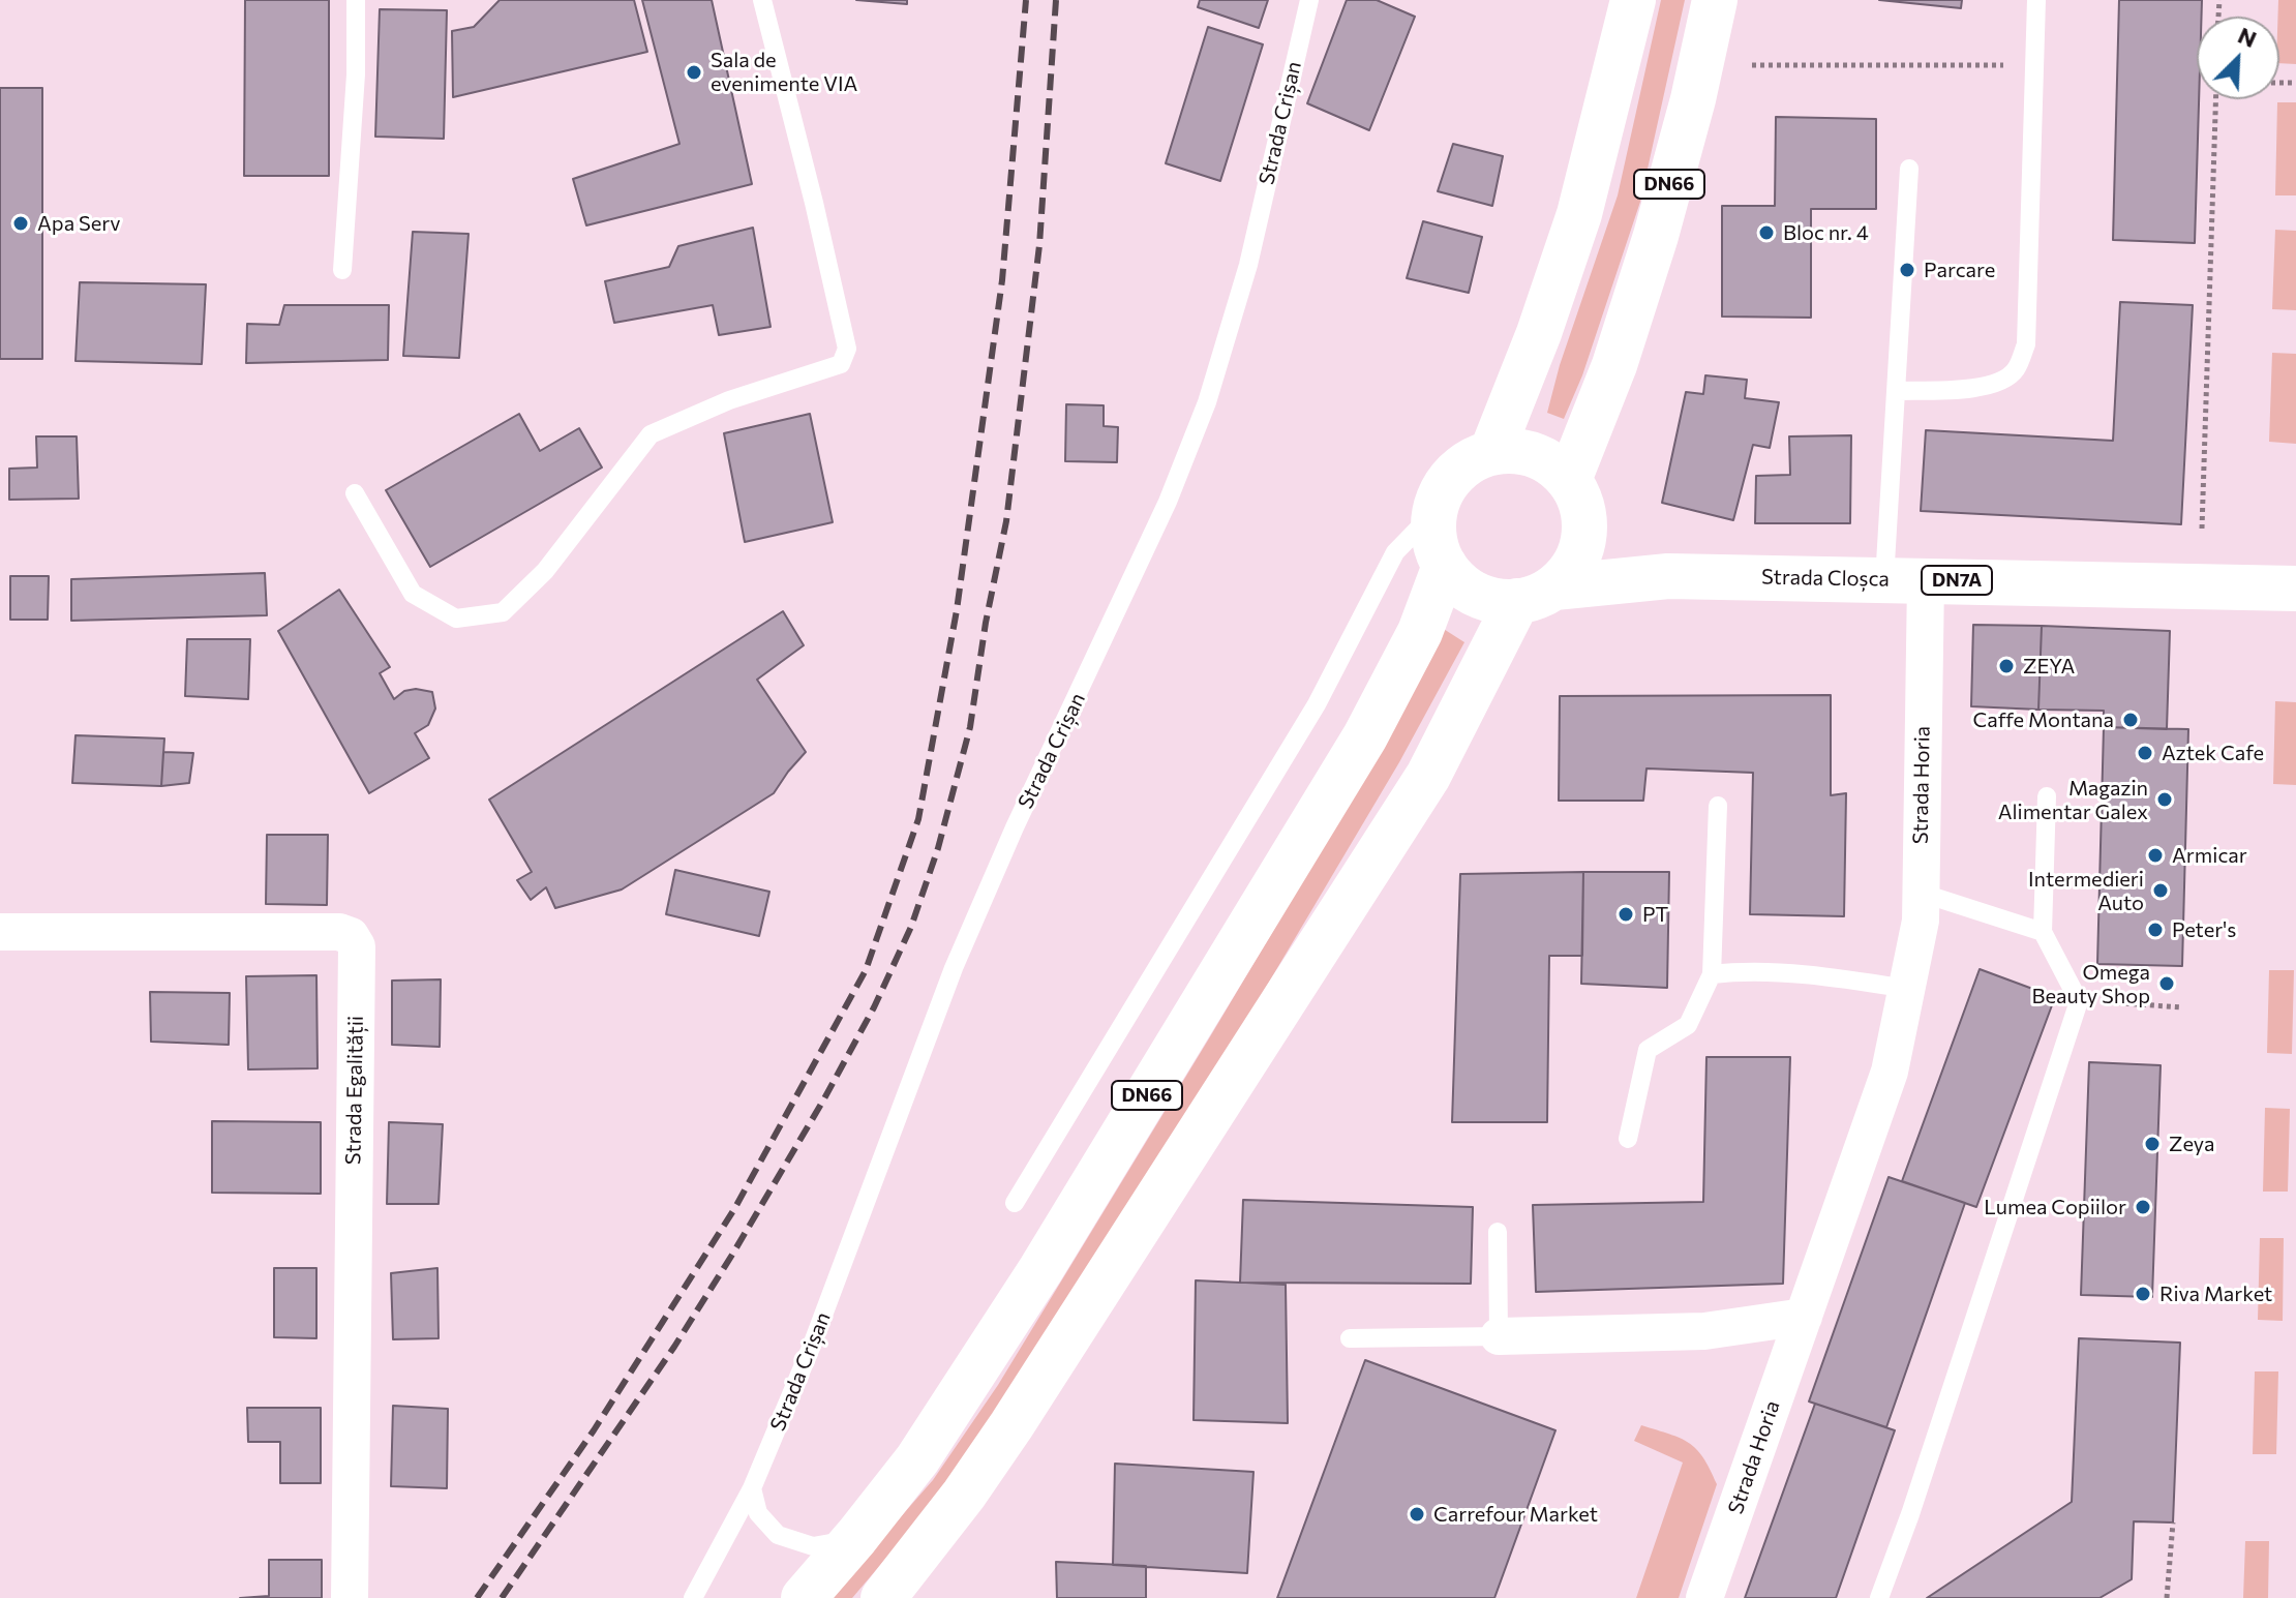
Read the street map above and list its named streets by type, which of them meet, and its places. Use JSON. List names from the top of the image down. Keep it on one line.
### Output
{"streets":{"main road":["DN66","Strada Cloșca","DN7A"],"street":["Strada Horia","Strada Egalității"],"lane":["Strada Crișan"]},"crossings":[["DN66","Strada Cloșca"],["Strada Cloșca","Strada Horia"]],"places":["Sala de evenimente VIA","Apa Serv","Bloc nr. 4","Parcare","ZEYA","Caffe Montana","Aztek Cafe","Magazin Alimentar Galex","Armicar","Intermedieri Auto","PT","Peter's","Omega Beauty Shop","Zeya","Lumea Copiilor","Riva Market","Carrefour Market"],"north":"top right"}
